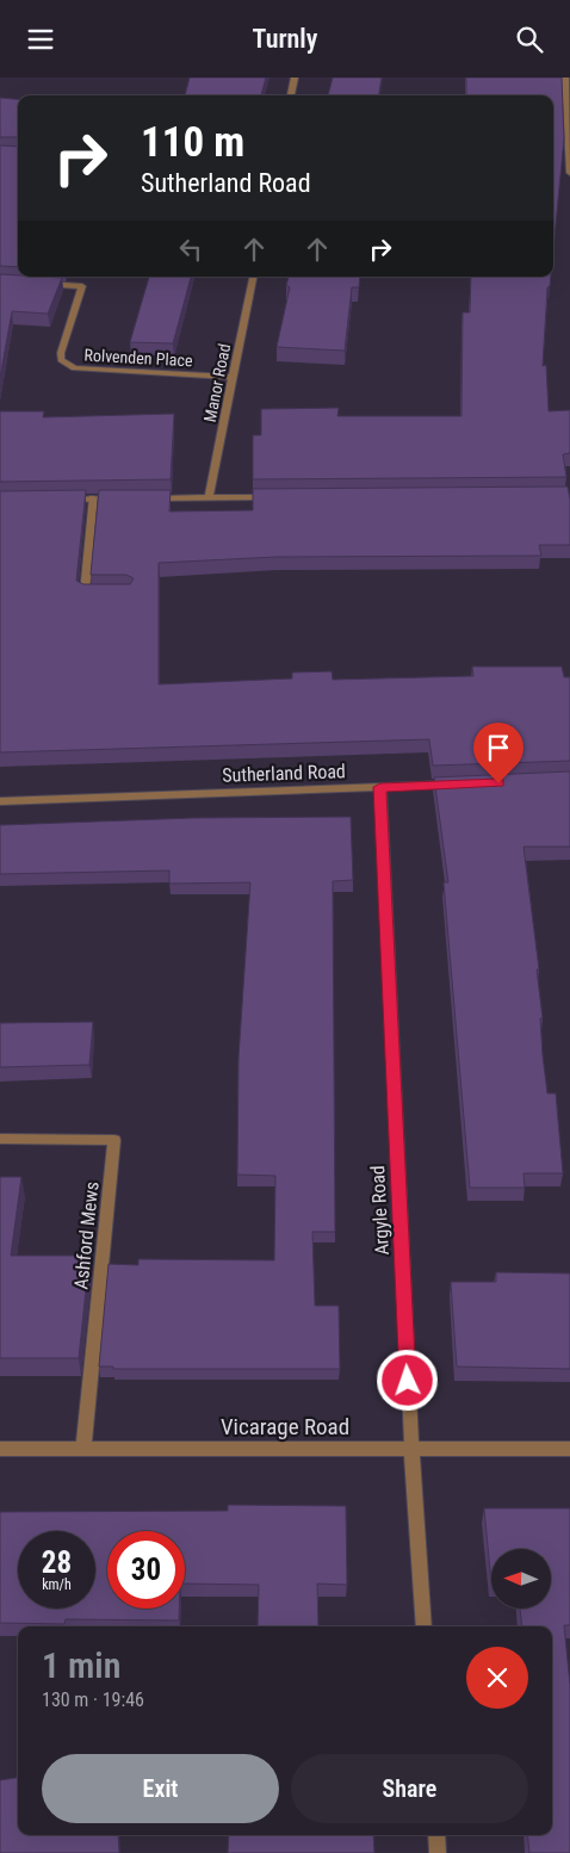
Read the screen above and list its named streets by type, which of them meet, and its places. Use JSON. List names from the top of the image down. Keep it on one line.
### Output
{"streets":{"street":["Rolvenden Place","Manor Road","Sutherland Road","Argyle Road","Ashford Mews","Vicarage Road"]},"crossings":[["Rolvenden Place","Manor Road"],["Sutherland Road","Argyle Road"],["Argyle Road","Vicarage Road"],["Ashford Mews","Vicarage Road"]],"north":"left","page":{"header":"Turnly","turn":["110 m","Sutherland Road"],"speed":"28 km/h","limit":"30","heading":["1 min","130 m · 19:46"],"buttons":["Exit","Share"]}}
